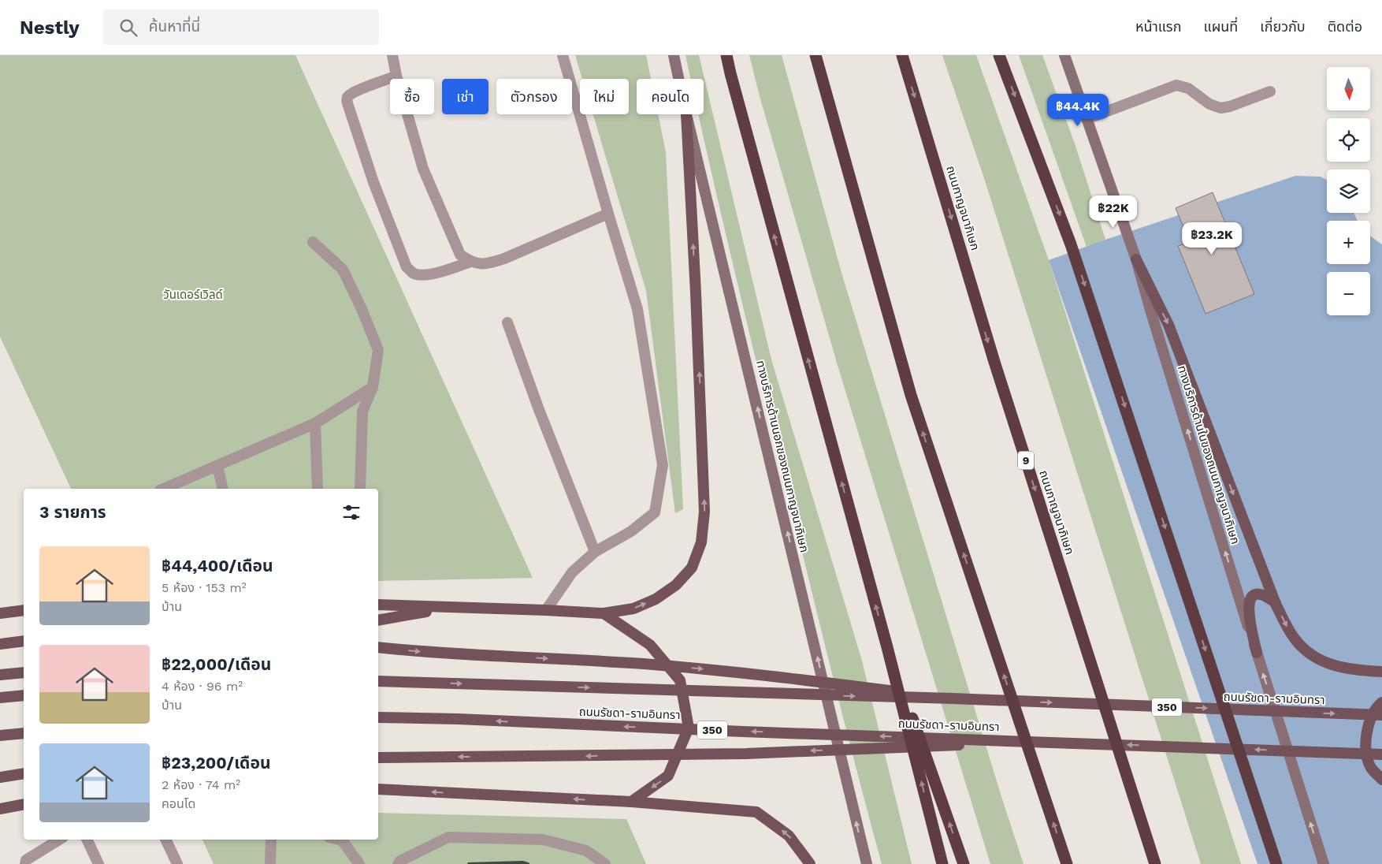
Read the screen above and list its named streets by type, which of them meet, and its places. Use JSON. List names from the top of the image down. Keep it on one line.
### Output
{"streets":{"highway":["ถนนกาญจนาภิเษก","9"],"main road":["ทางบริการด้านในของถนนกาญจนาภิเษก","ทางบริการด้านนอกของถนนกาญจนาภิเษก","ถนนรัชดา-รามอินทรา","350"]},"one_way":["ทางบริการด้านนอกของถนนกาญจนาภิเษก"],"parks":["วันเดอร์เวิลด์"],"north":"bottom","page":{"header":"Nestly","search":"ค้นหาที่นี่","nav":["หน้าแรก","แผนที่","เกี่ยวกับ","ติดต่อ"],"map_buttons":["+","−"],"chip":["ซื้อ","เช่า","ตัวกรอง","ใหม่","คอนโด"],"price":["฿44.4K","฿22K","฿23.2K"],"heading":"3 รายการ","list":[{"name":"฿44,400/เดือน","note":"5 ห้อง · 153 m² · บ้าน"},{"name":"฿22,000/เดือน","note":"4 ห้อง · 96 m² · บ้าน"},{"name":"฿23,200/เดือน","note":"2 ห้อง · 74 m² · คอนโด"}]}}
